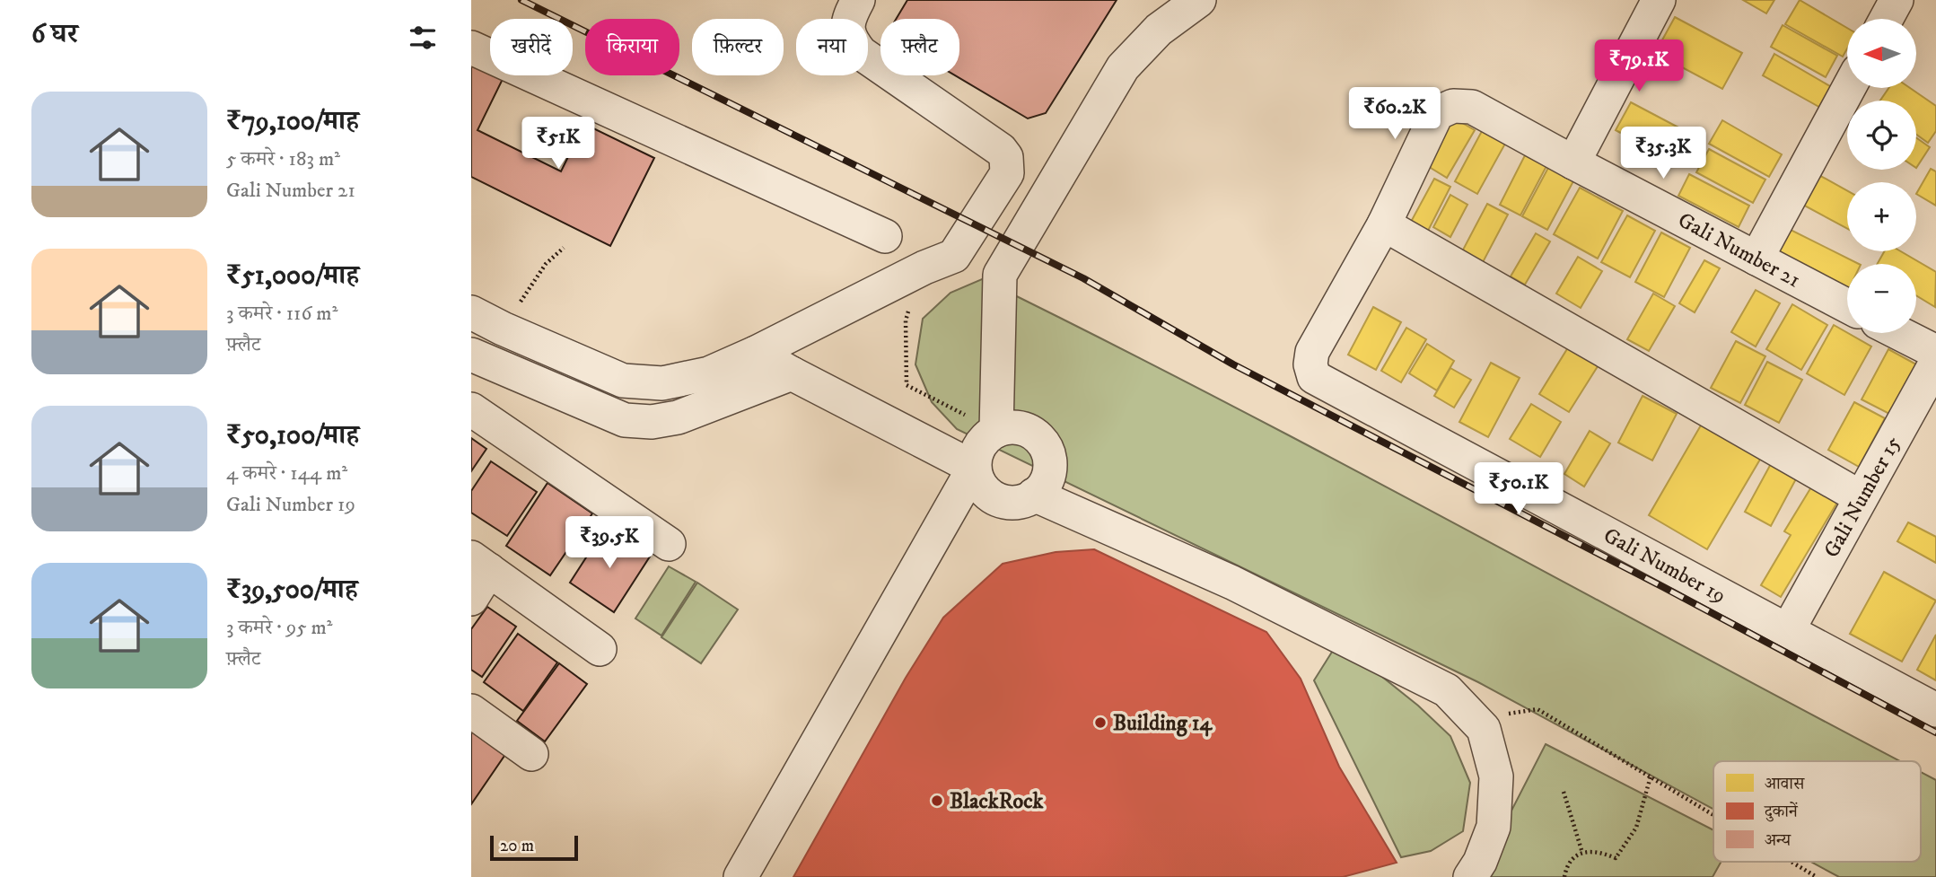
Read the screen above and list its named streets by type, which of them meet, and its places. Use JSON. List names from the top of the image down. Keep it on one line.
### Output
{"streets":{"street":["Gali Number 21","Gali Number 15","Gali Number 19"]},"crossings":[["Gali Number 21","Gali Number 19"],["Gali Number 15","Gali Number 19"]],"places":["Building 14","BlackRock"],"legend":["आवास","दुकानें","अन्य"],"scale_bar":"20 m","north":"left","page":{"heading":"6 घर","map_buttons":["+","−"],"chip":["खरीदें","किराया","फ़िल्टर","नया","फ़्लैट"],"price":["₹79.1K","₹60.2K","₹51K","₹35.3K","₹50.1K","₹39.5K"],"list":[{"name":"₹79,100/माह","note":"5 कमरे · 183 m² · Gali Number 21"},{"name":"₹51,000/माह","note":"3 कमरे · 116 m² · फ़्लैट"},{"name":"₹50,100/माह","note":"4 कमरे · 144 m² · Gali Number 19"},{"name":"₹39,500/माह","note":"3 कमरे · 95 m² · फ़्लैट"}],"scale":"20 m"}}
